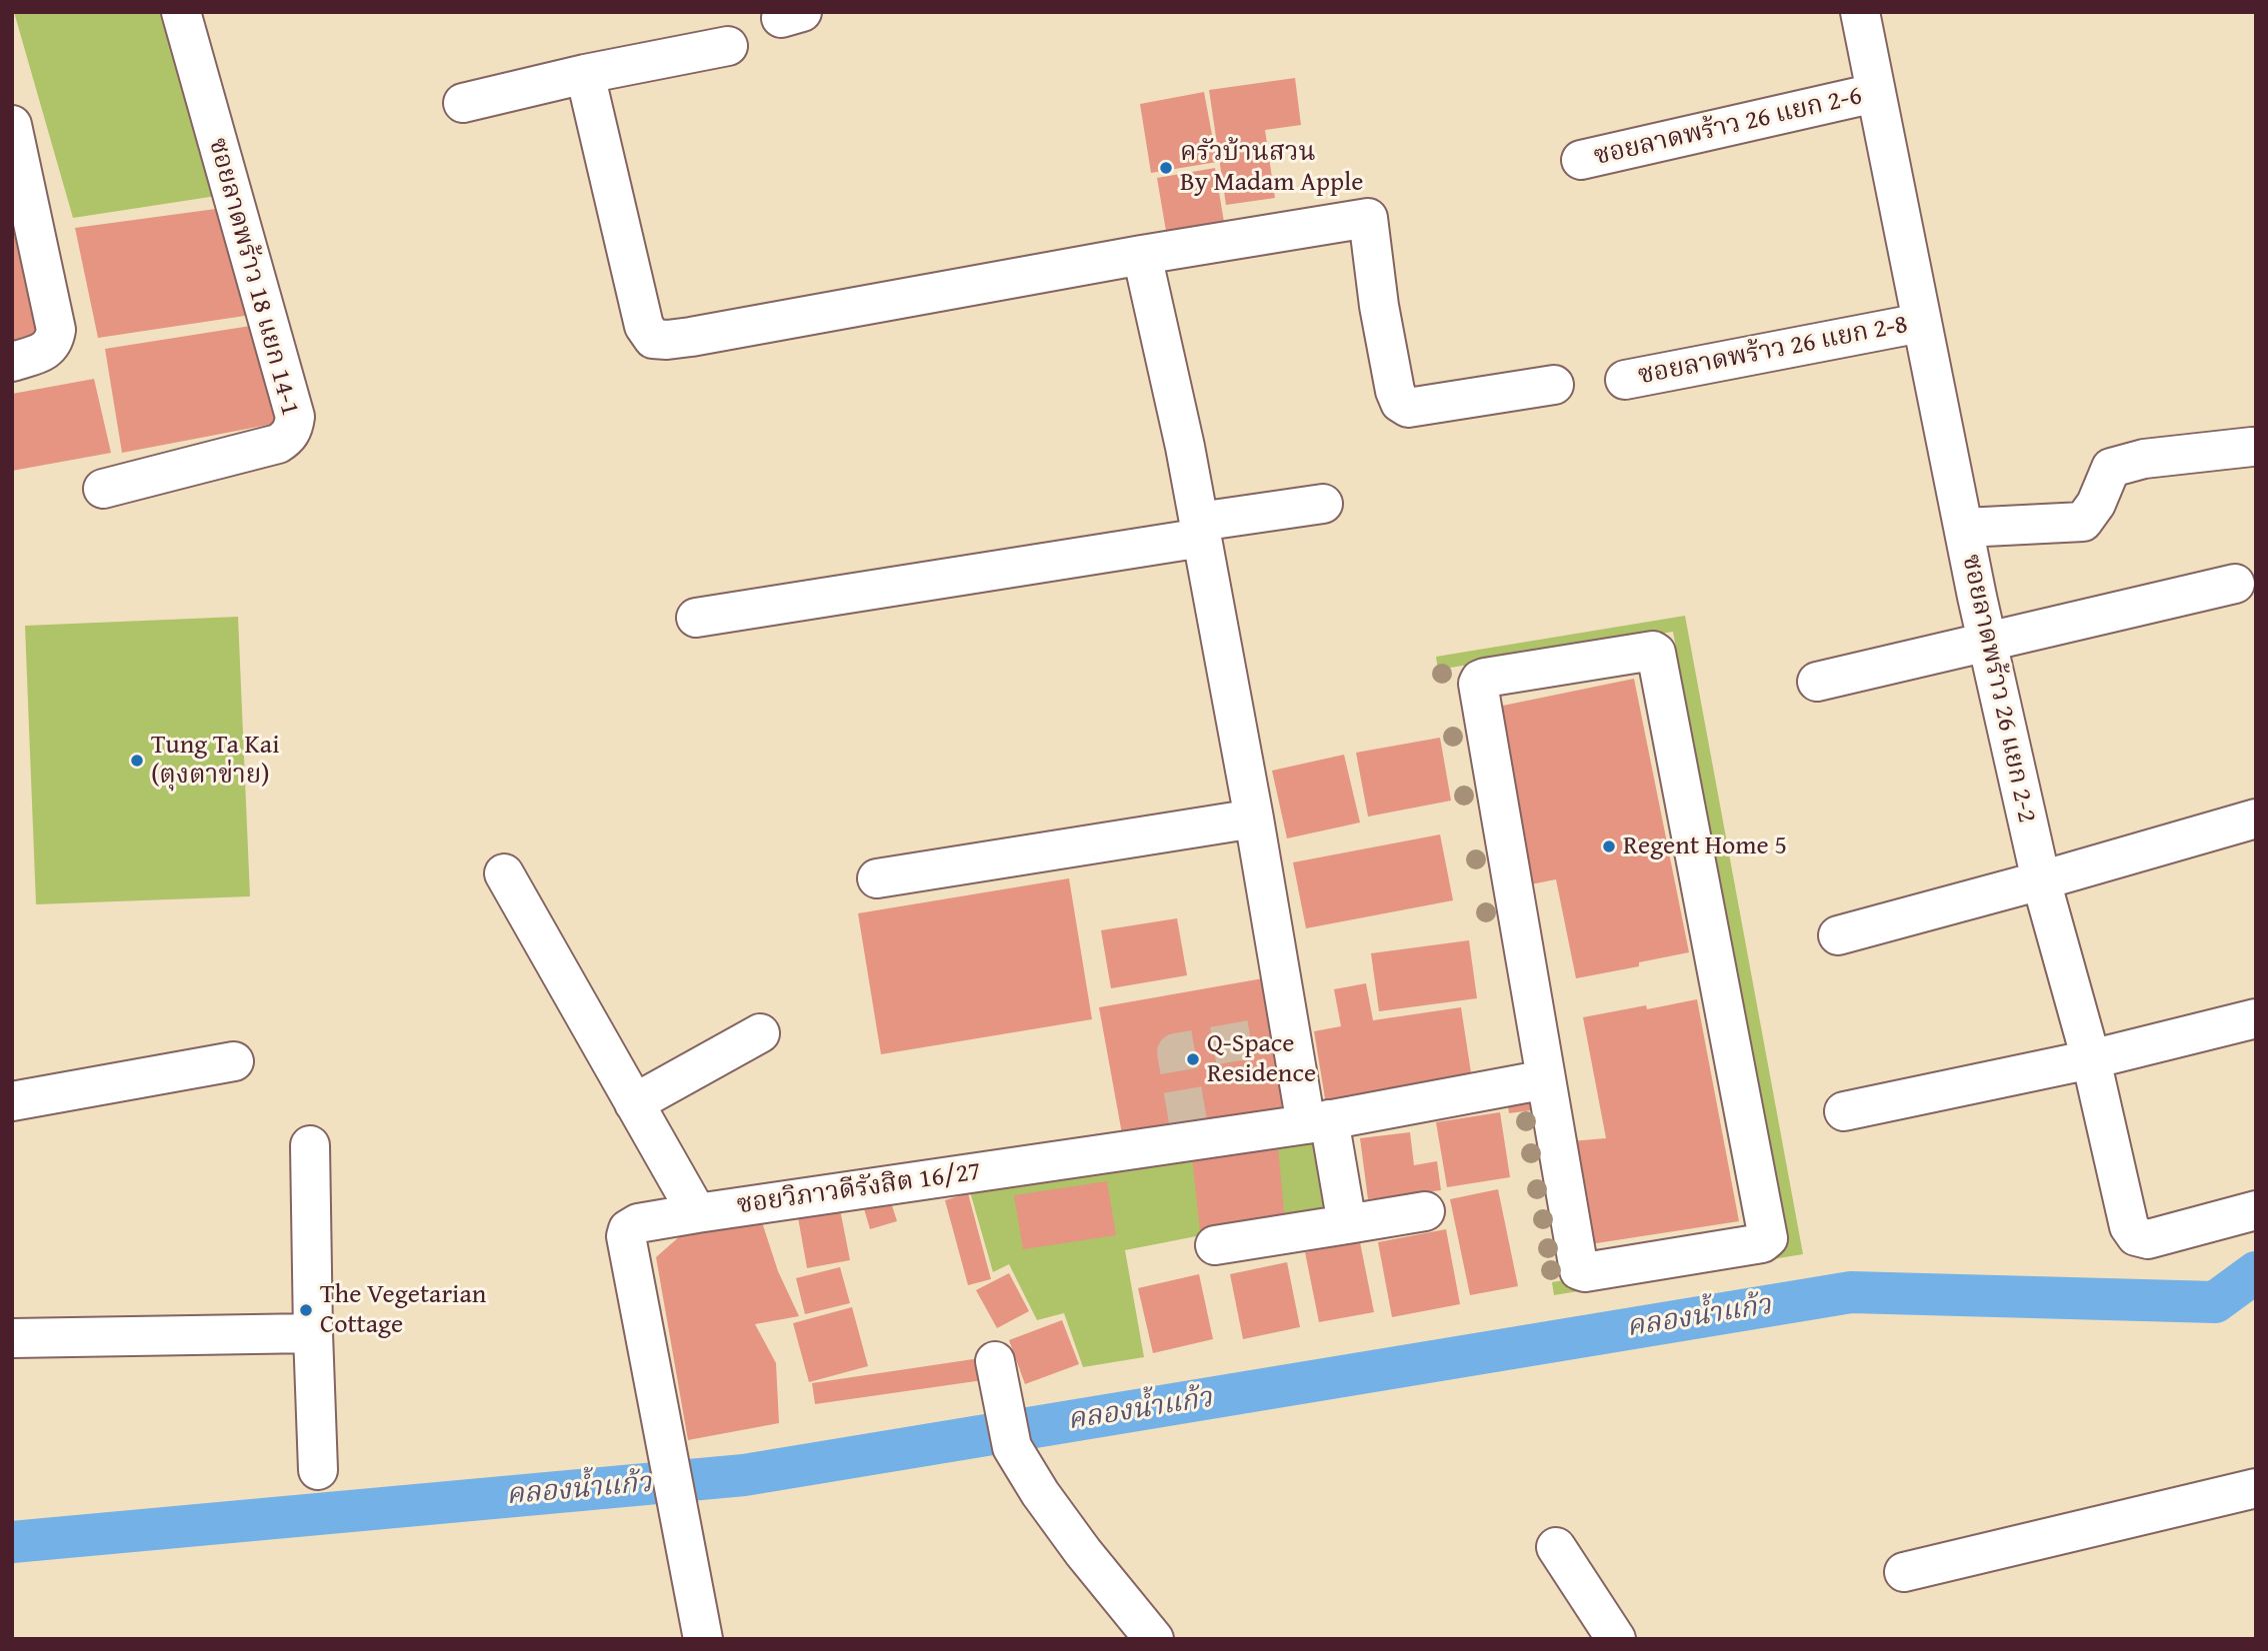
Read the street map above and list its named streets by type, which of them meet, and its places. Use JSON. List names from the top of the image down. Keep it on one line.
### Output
{"streets":{"street":["ซอยลาดพร้าว 26 แยก 2-6","ซอยลาดพร้าว 18 แยก 14-1","ซอยลาดพร้าว 26 แยก 2-8","ซอยลาดพร้าว 26 แยก 2-2","ซอยวิภาวดีรังสิต 16/27"]},"crossings":[["ซอยลาดพร้าว 26 แยก 2-6","ซอยลาดพร้าว 26 แยก 2-2"],["ซอยลาดพร้าว 26 แยก 2-8","ซอยลาดพร้าว 26 แยก 2-2"]],"water":["คลองน้ำแก้ว"],"places":["ครัวบ้านสวน By Madam Apple","Tung Ta Kai (ตุงตาข่าย)","Regent Home 5","Q-Space Residence","The Vegetarian Cottage"]}
